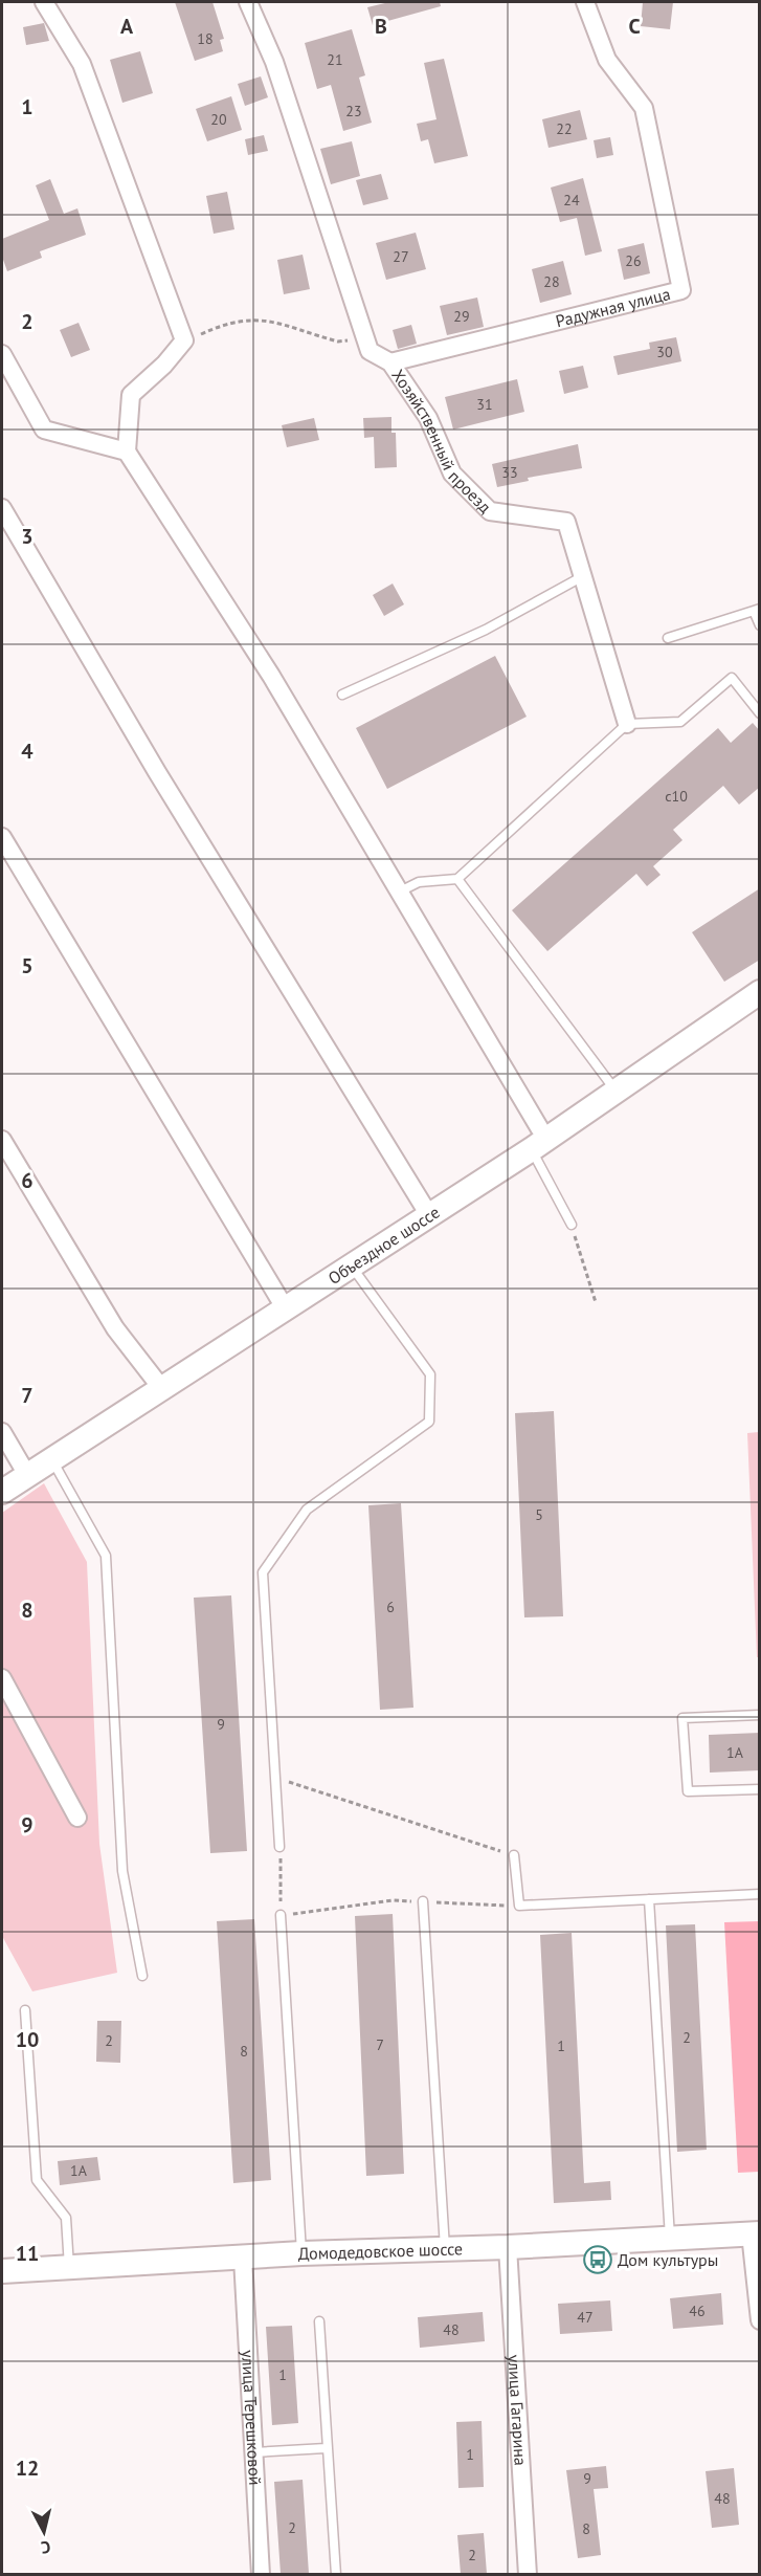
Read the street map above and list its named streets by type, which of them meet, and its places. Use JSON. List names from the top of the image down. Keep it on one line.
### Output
{"streets":{"main road":["Объездное шоссе","Домодедовское шоссе"],"street":["Радужная улица","Хозяйственный проезд","улица Гагарина","улица Терешковой"]},"crossings":[["Радужная улица","Хозяйственный проезд"],["Домодедовское шоссе","улица Гагарина"],["Домодедовское шоссе","улица Терешковой"]],"places":{"bus stop":["Дом культуры"]},"house_numbers":["18","21","23","20","22","24","27","26","28","29","30","31","33","с10","5","6","9","1А","2","2","7","1","8","1А","46","47","48","1","1","9","48","2","8","2"],"north":"bottom","grid":{"columns":["A","B","C"],"rows":["1","2","3","4","5","6","7","8","9","10","11","12"]}}
